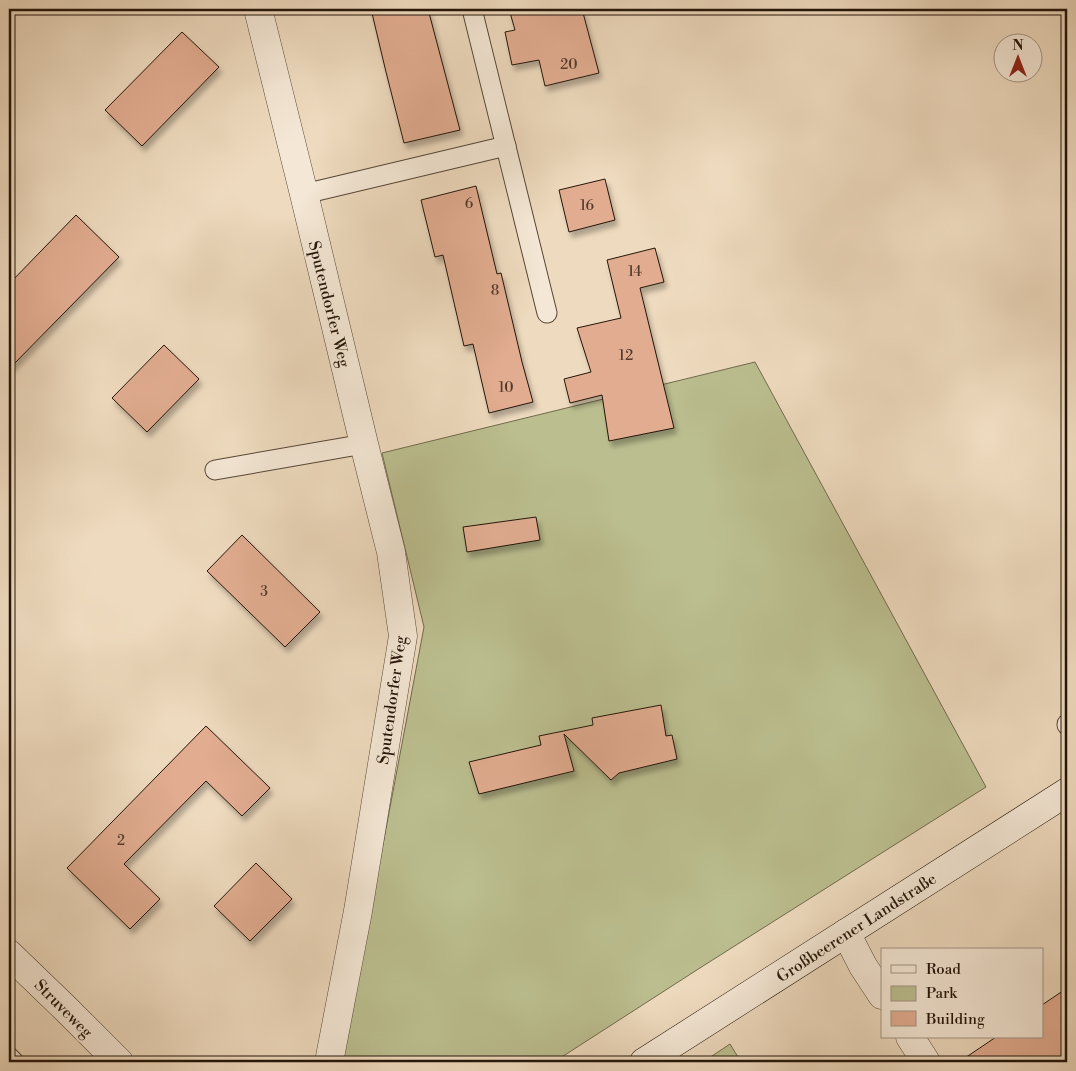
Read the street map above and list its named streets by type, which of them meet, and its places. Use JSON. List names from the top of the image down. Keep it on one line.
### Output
{"streets":{"street":["Sputendorfer Weg","Großbeerener Landstraße","Struveweg"]},"house_numbers":["20","6","16","14","8","12","10","3","2"],"legend":["Road","Park","Building"],"north":"top"}
